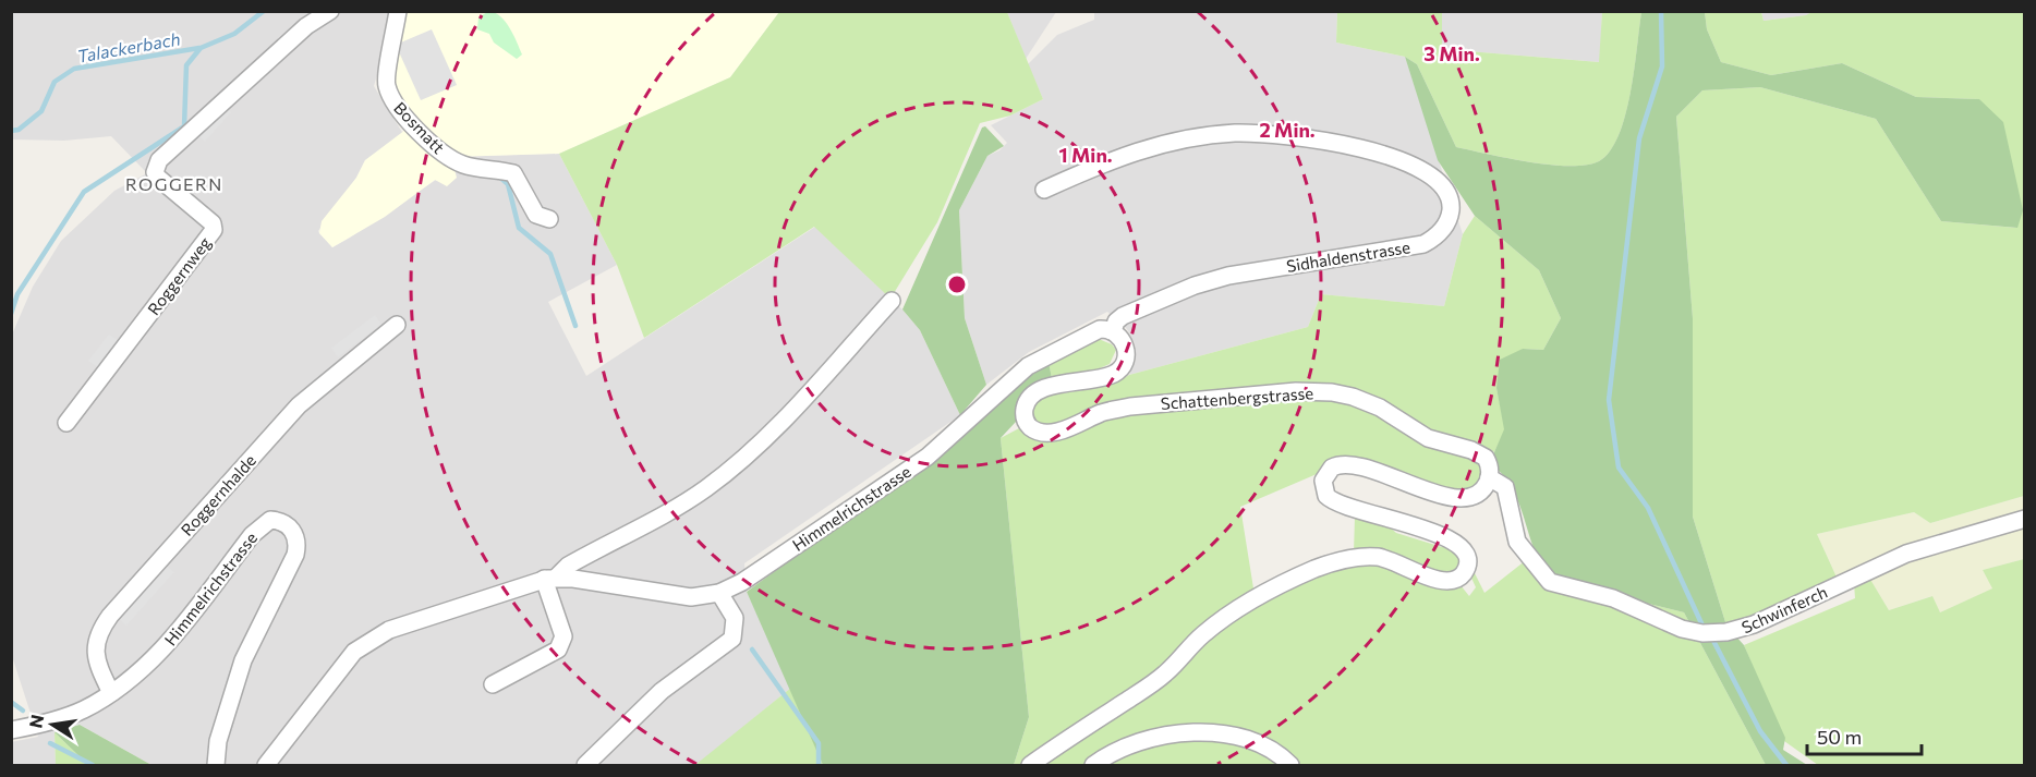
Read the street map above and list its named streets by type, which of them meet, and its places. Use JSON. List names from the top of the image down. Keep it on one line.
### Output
{"streets":{"street":["Bosmatt","Sidhaldenstrasse","Roggernweg","Schattenbergstrasse","Roggernhalde","Himmelrichstrasse","Schwinferch"]},"crossings":[["Sidhaldenstrasse","Schattenbergstrasse"],["Sidhaldenstrasse","Himmelrichstrasse"],["Schattenbergstrasse","Himmelrichstrasse"],["Schattenbergstrasse","Schwinferch"],["Roggernhalde","Himmelrichstrasse"]],"districts":["ROGGERN"],"water":["Talackerbach"],"scale_bar":"50 m","north":"left","rings":["3 Min.","2 Min.","1 Min."]}
